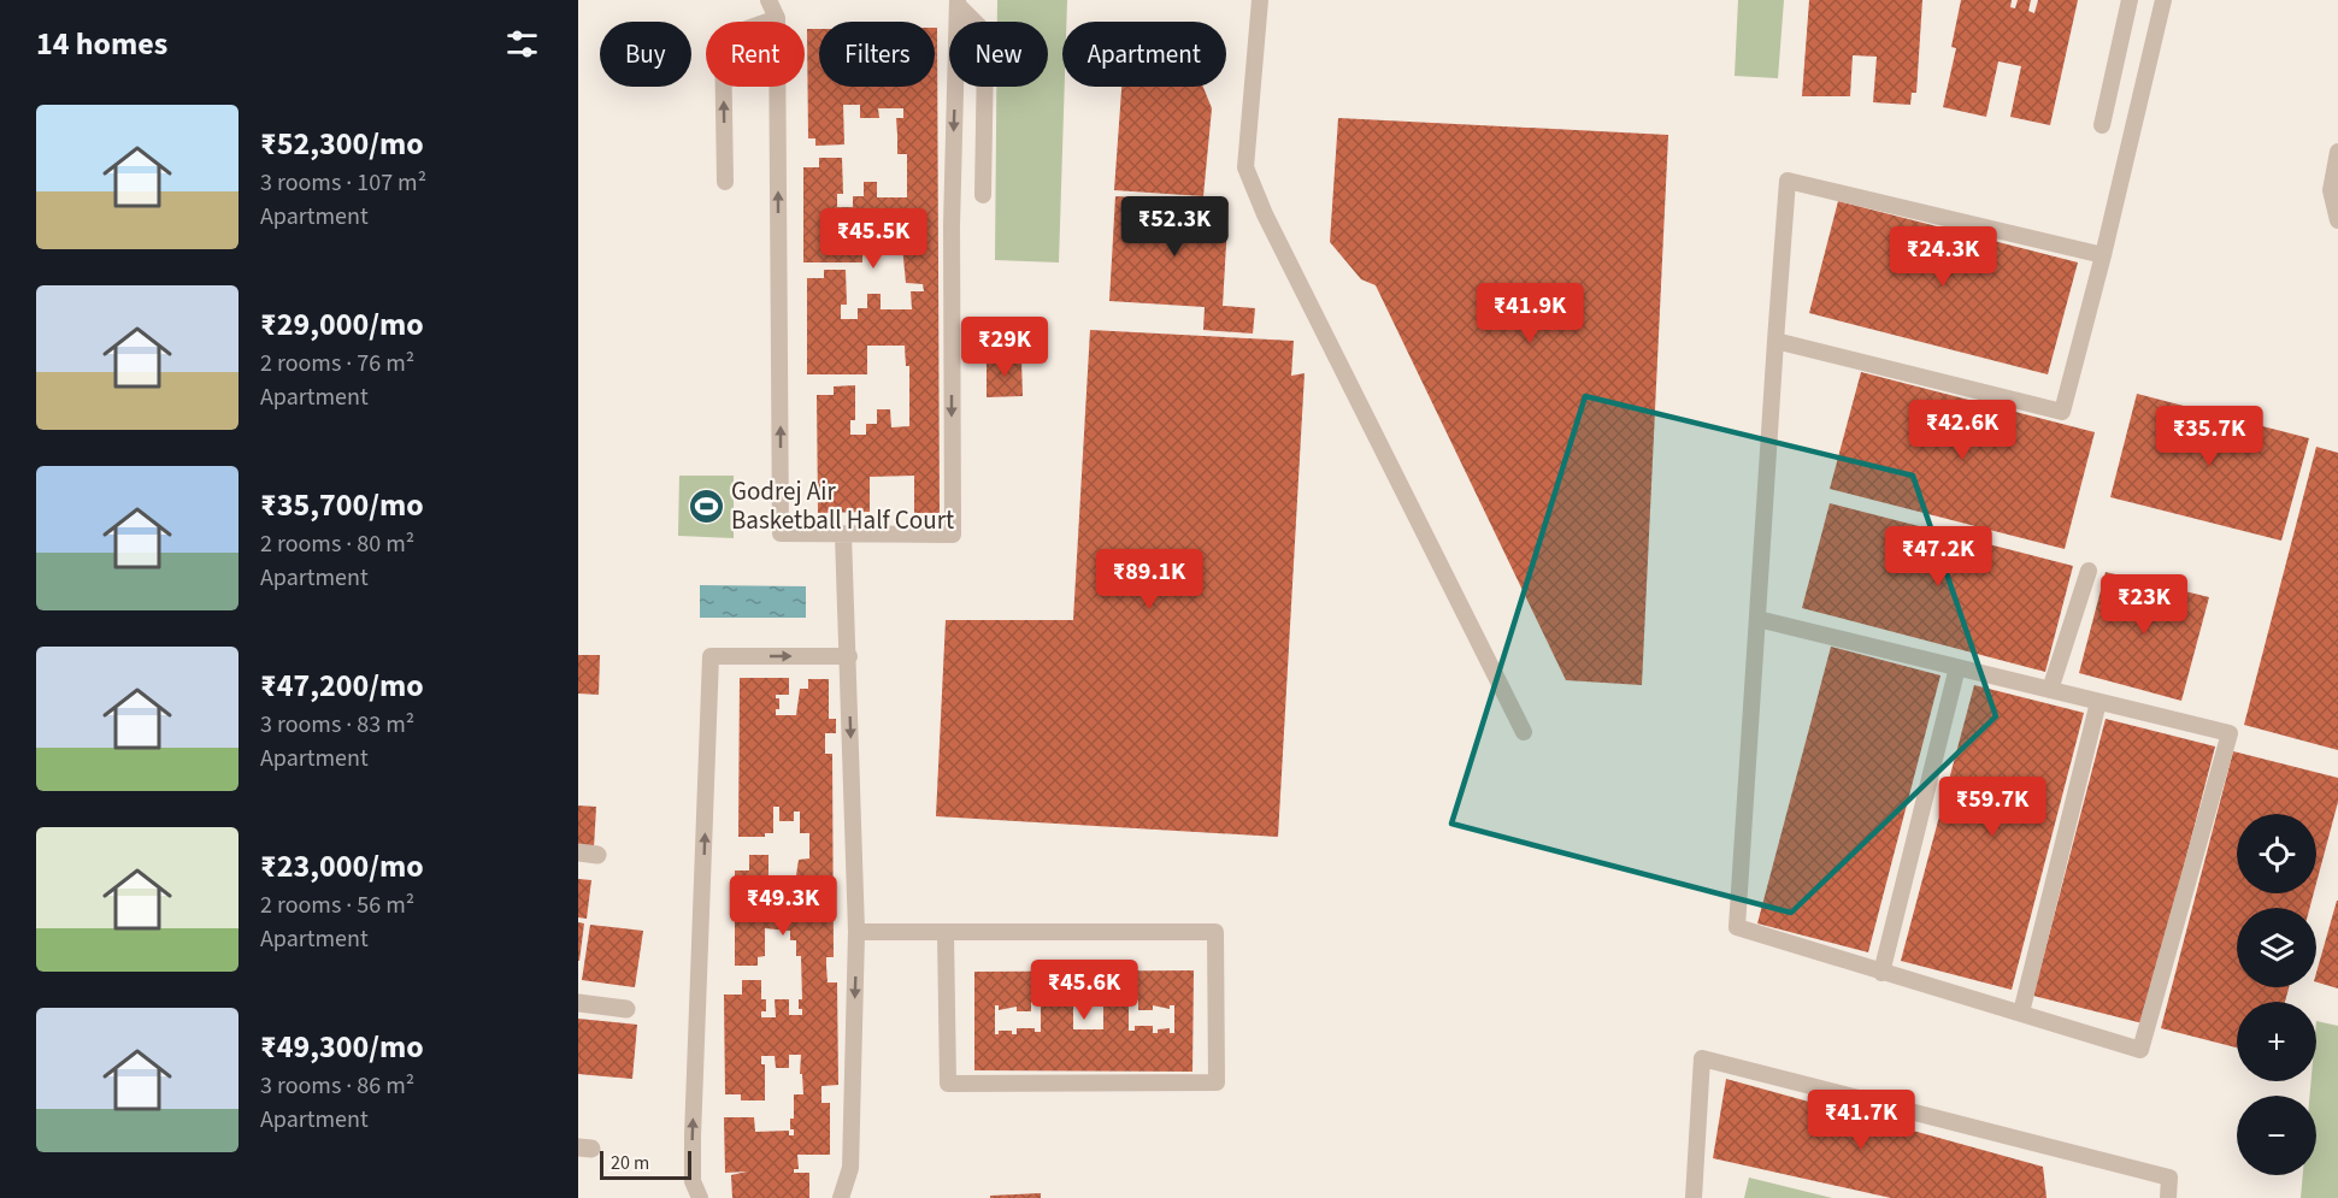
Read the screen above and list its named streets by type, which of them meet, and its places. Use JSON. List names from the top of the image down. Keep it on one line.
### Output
{"places":{"sports":["Godrej Air Basketball Half Court"]},"scale_bar":"20 m","page":{"heading":"14 homes","chip":["Buy","Rent","Filters","New","Apartment"],"list":[{"name":"₹52,300/mo","note":"3 rooms · 107 m² · Apartment"},{"name":"₹29,000/mo","note":"2 rooms · 76 m² · Apartment"},{"name":"₹35,700/mo","note":"2 rooms · 80 m² · Apartment"},{"name":"₹47,200/mo","note":"3 rooms · 83 m² · Apartment"},{"name":"₹23,000/mo","note":"2 rooms · 56 m² · Apartment"},{"name":"₹49,300/mo","note":"3 rooms · 86 m² · Apartment"}],"price":["₹52.3K","₹45.5K","₹24.3K","₹41.9K","₹29K","₹42.6K","₹35.7K","₹47.2K","₹89.1K","₹23K","₹59.7K","₹49.3K","₹45.6K","₹41.7K"],"map_buttons":["+","−"],"scale":"20 m"}}
